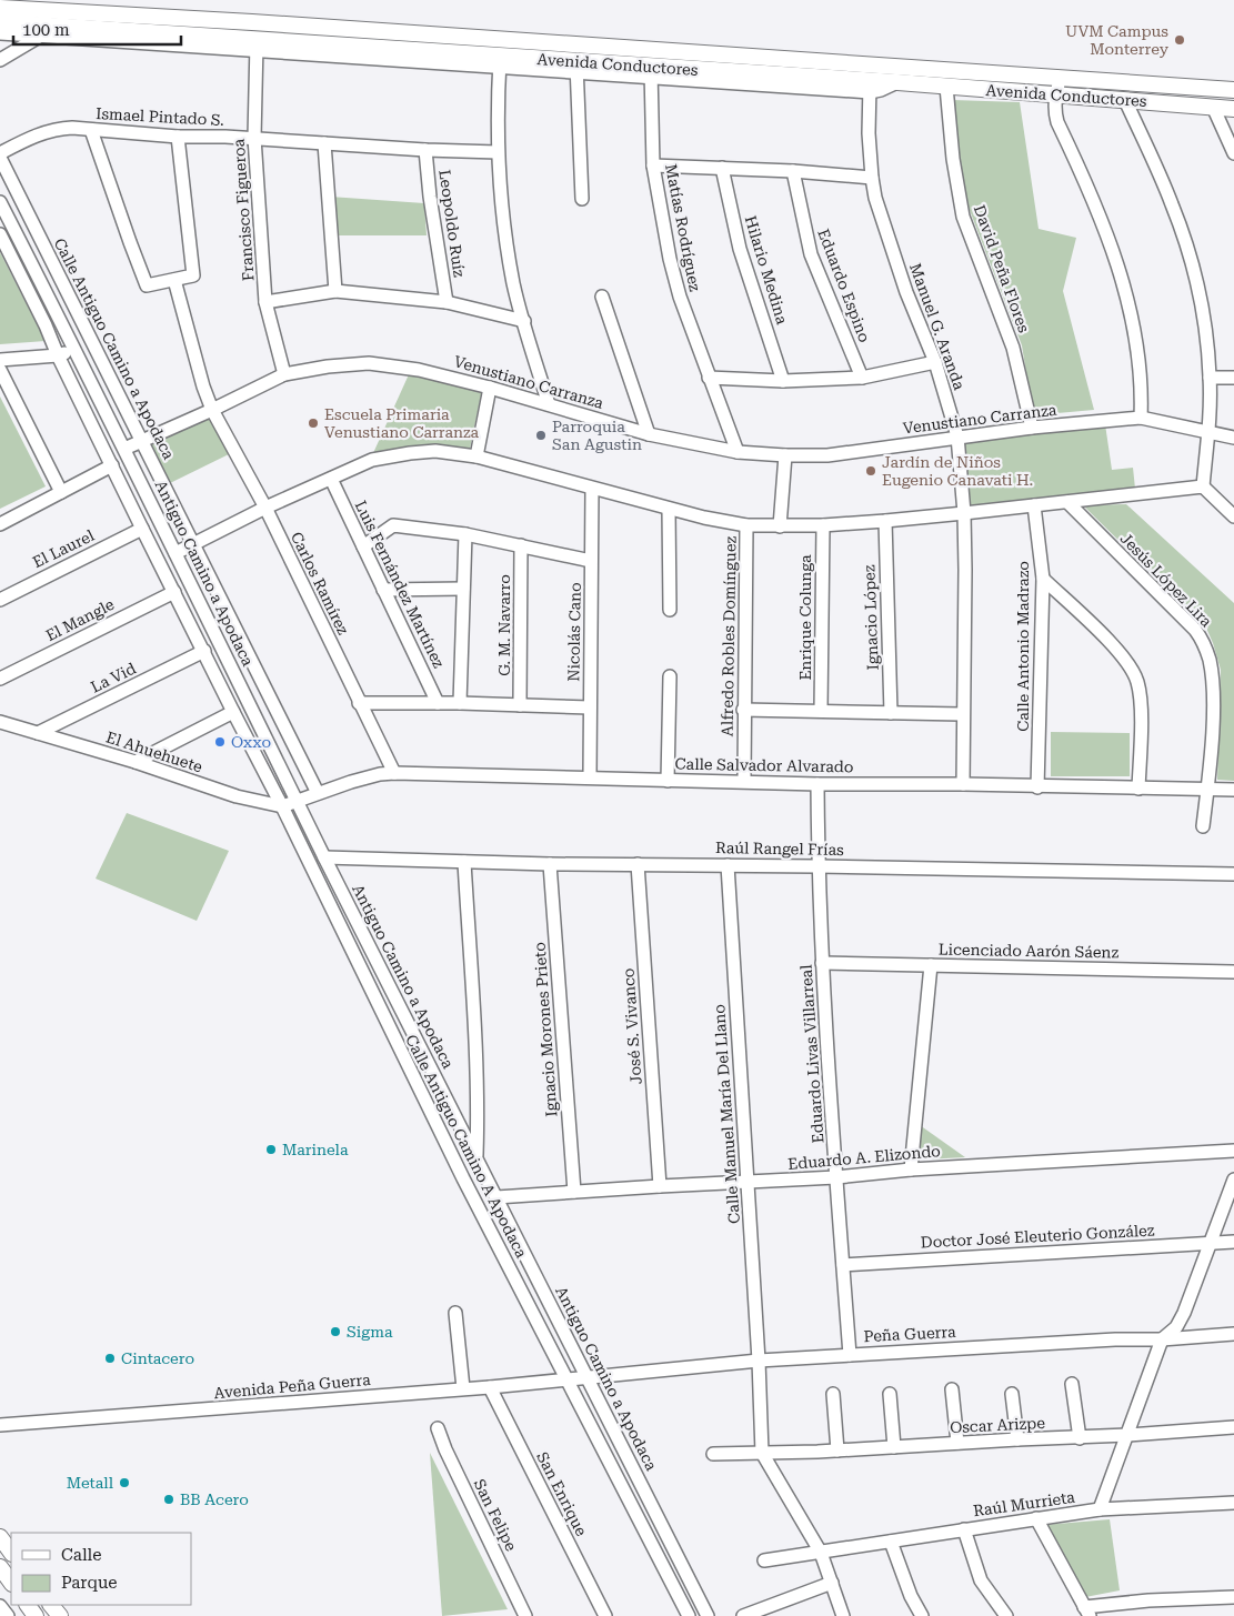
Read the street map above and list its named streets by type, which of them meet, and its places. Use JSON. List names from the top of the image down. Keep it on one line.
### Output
{"streets":{"main road":["Avenida Conductores"],"street":["Ismael Pintado S.","Francisco Figueroa","Leopoldo Ruíz","Matías Rodríguez","David Peña Flores","Hilario Medina","Eduardo Espino","Manuel G. Aranda","Calle Antiguo Camino a Apodaca","Venustiano Carranza","El Laurel","Antiguo Camino a Apodaca","Jesús López Lira","Carlos Ramírez","Luis Fernández Martínez","Enrique Colunga","Ignacio López","El Mangle","G. M. Navarro","Nicolás Cano","Alfredo Robles Domínguez","Calle Antonio Madrazo","La Vid","El Ahuehuete","Calle Salvador Alvarado","Raúl Rangel Frías","Licenciado Aarón Sáenz","José S. Vivanco","Ignacio Morones Prieto","Eduardo Livas Villarreal","Calle Manuel María Del Llano","Calle Antiguo Camino A Apodaca","Eduardo A. Elizondo","Doctor José Eleuterio González","Peña Guerra","Avenida Peña Guerra","Oscar Arizpe","San Enrique","Raúl Murrieta","San Felipe"]},"crossings":[["Avenida Conductores","Francisco Figueroa"],["Avenida Conductores","Matías Rodríguez"],["Avenida Conductores","David Peña Flores"],["Avenida Conductores","Manuel G. Aranda"],["Ismael Pintado S.","Francisco Figueroa"],["Ismael Pintado S.","Leopoldo Ruíz"],["Francisco Figueroa","Venustiano Carranza"],["Matías Rodríguez","Venustiano Carranza"],["David Peña Flores","Venustiano Carranza"],["Manuel G. Aranda","Venustiano Carranza"],["Manuel G. Aranda","Calle Salvador Alvarado"],["Calle Antiguo Camino a Apodaca","Venustiano Carranza"],["Calle Antiguo Camino a Apodaca","Calle Salvador Alvarado"],["Venustiano Carranza","Antiguo Camino a Apodaca"],["Venustiano Carranza","Carlos Ramírez"],["El Laurel","Calle Antiguo Camino A Apodaca"],["Antiguo Camino a Apodaca","El Ahuehuete"],["Antiguo Camino a Apodaca","Calle Salvador Alvarado"],["Antiguo Camino a Apodaca","Raúl Rangel Frías"],["Antiguo Camino a Apodaca","Eduardo A. Elizondo"],["Antiguo Camino a Apodaca","Peña Guerra"],["Antiguo Camino a Apodaca","Avenida Peña Guerra"],["Jesús López Lira","Calle Salvador Alvarado"],["Carlos Ramírez","Calle Salvador Alvarado"],["El Mangle","Calle Antiguo Camino A Apodaca"],["Nicolás Cano","Calle Salvador Alvarado"],["Alfredo Robles Domínguez","Calle Salvador Alvarado"],["Calle Antonio Madrazo","Calle Salvador Alvarado"],["La Vid","El Ahuehuete"],["La Vid","Calle Antiguo Camino A Apodaca"],["El Ahuehuete","Calle Salvador Alvarado"],["El Ahuehuete","Calle Antiguo Camino A Apodaca"],["Calle Salvador Alvarado","Eduardo Livas Villarreal"],["Raúl Rangel Frías","José S. Vivanco"],["Raúl Rangel Frías","Ignacio Morones Prieto"],["Raúl Rangel Frías","Eduardo Livas Villarreal"],["Raúl Rangel Frías","Calle Manuel María Del Llano"],["Licenciado Aarón Sáenz","Eduardo Livas Villarreal"],["José S. Vivanco","Eduardo A. Elizondo"],["Ignacio Morones Prieto","Eduardo A. Elizondo"],["Eduardo Livas Villarreal","Eduardo A. Elizondo"],["Eduardo Livas Villarreal","Doctor José Eleuterio González"],["Eduardo Livas Villarreal","Peña Guerra"],["Calle Manuel María Del Llano","Eduardo A. Elizondo"],["Calle Manuel María Del Llano","Peña Guerra"],["Calle Manuel María Del Llano","Oscar Arizpe"],["Calle Antiguo Camino A Apodaca","Avenida Peña Guerra"],["Peña Guerra","Avenida Peña Guerra"],["Avenida Peña Guerra","San Enrique"]],"places":["UVM Campus Monterrey","Escuela Primaria Venustiano Carranza","Parroquia San Agustin","Jardín de Niños Eugenio Canavati H.","Oxxo","Marinela","Sigma","Cintacero","Metall","BB Acero"],"legend":["Calle","Parque"],"scale_bar":"100 m"}
